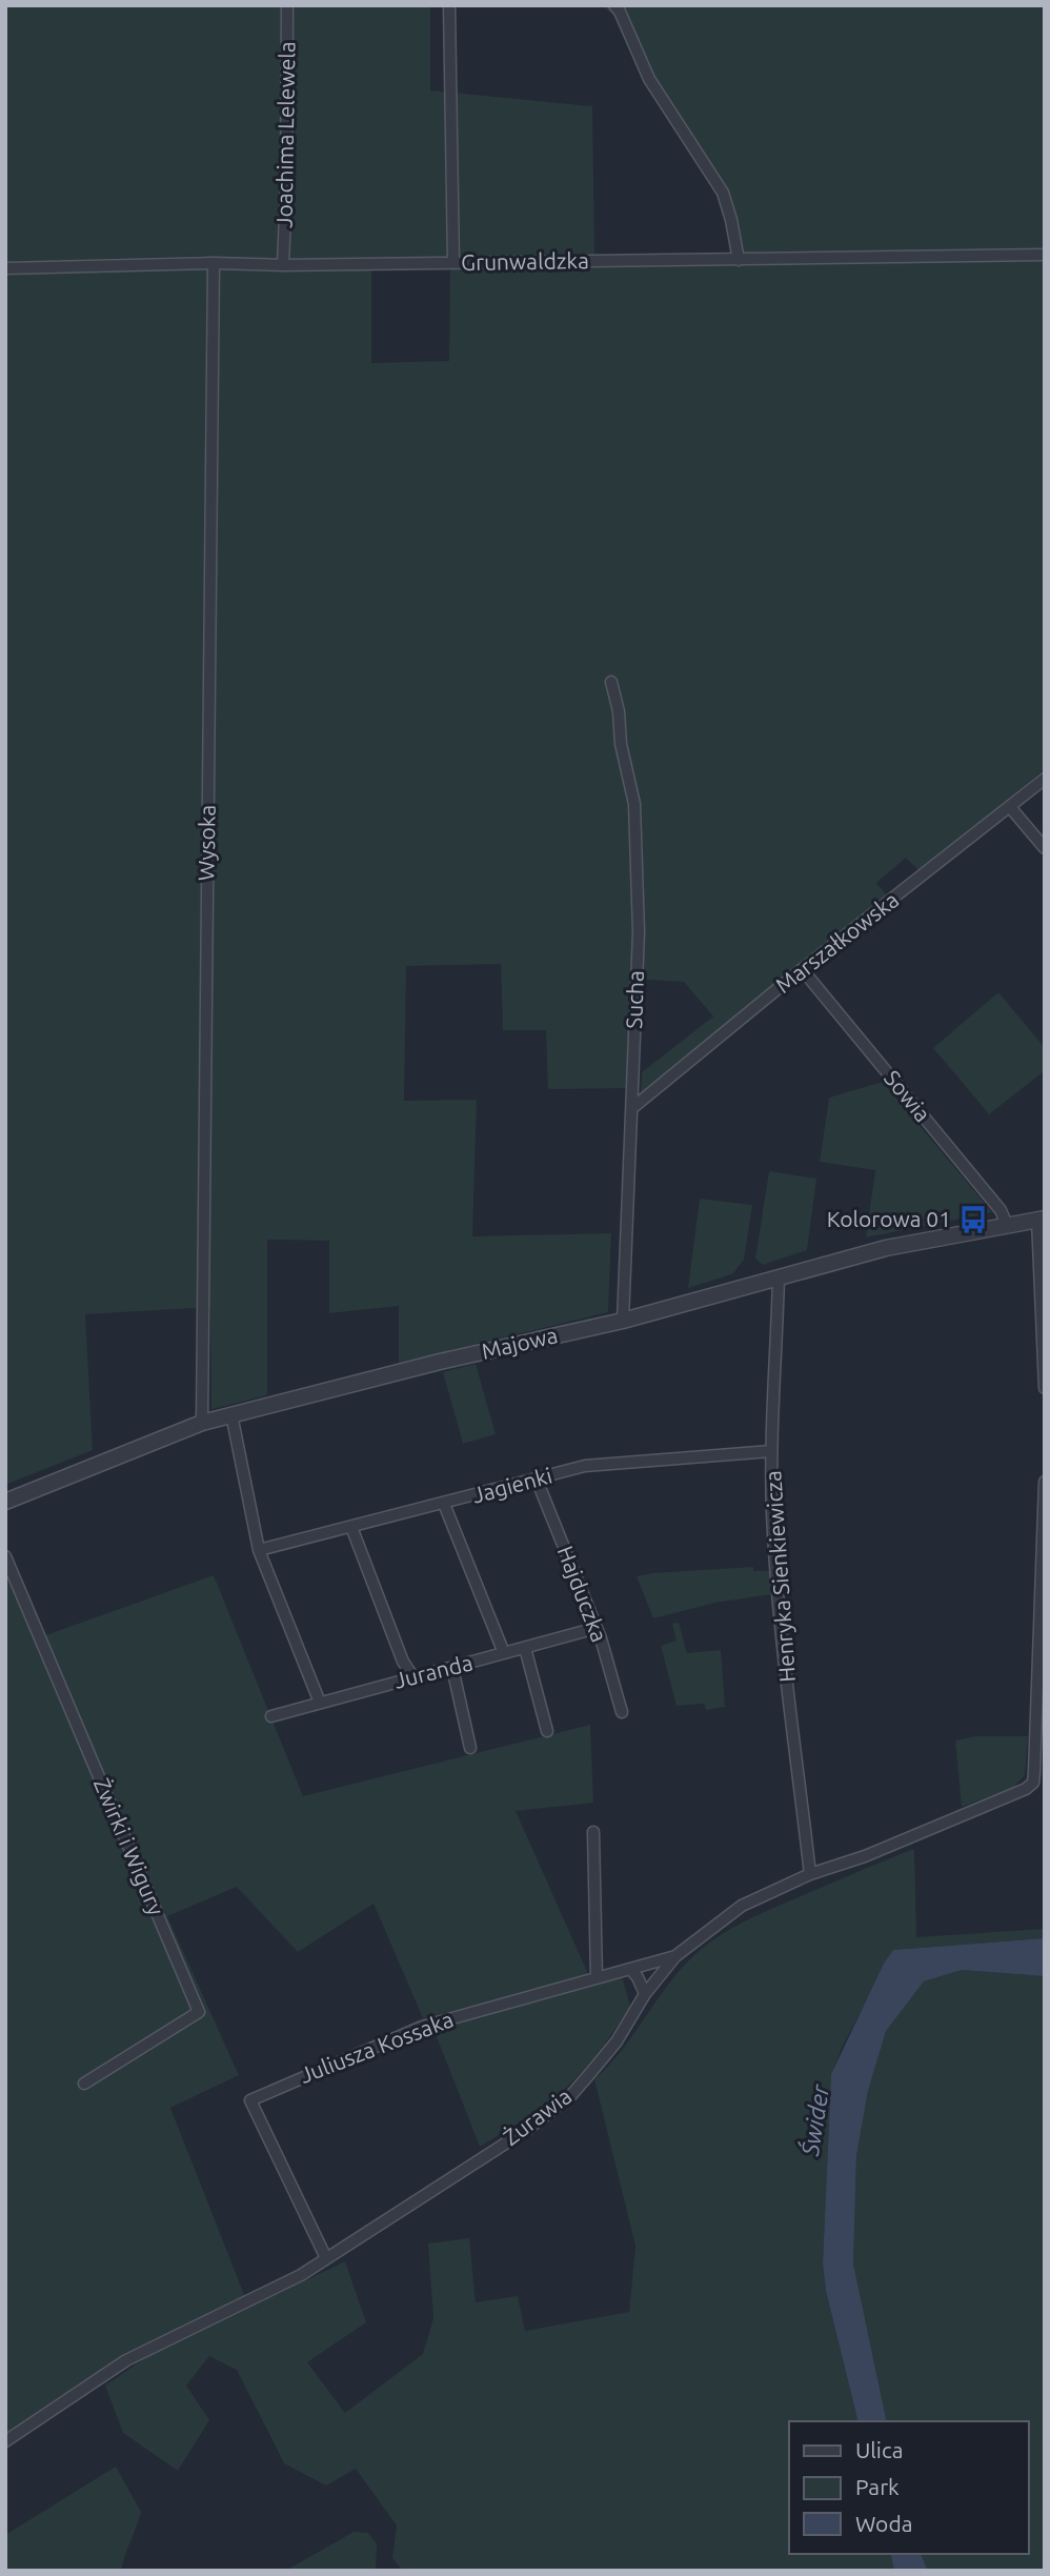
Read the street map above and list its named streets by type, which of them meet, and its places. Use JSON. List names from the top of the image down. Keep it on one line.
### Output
{"streets":{"street":["Joachima Lelewela","Grunwaldzka","Wysoka","Marszałkowska","Sucha","Sowia","Majowa","Jagienki","Henryka Sienkiewicza","Hajduczka","Juranda","Żwirki i Wigury","Juliusza Kossaka","Żurawia"]},"crossings":[["Joachima Lelewela","Grunwaldzka"],["Grunwaldzka","Wysoka"],["Wysoka","Majowa"],["Marszałkowska","Sucha"],["Marszałkowska","Sowia"],["Sucha","Majowa"],["Sowia","Majowa"],["Majowa","Henryka Sienkiewicza"],["Jagienki","Henryka Sienkiewicza"],["Jagienki","Hajduczka"],["Henryka Sienkiewicza","Żurawia"],["Hajduczka","Juranda"],["Juliusza Kossaka","Żurawia"]],"water":["Świder"],"places":{"bus stop":["Kolorowa 01"]},"legend":["Ulica","Park","Woda"]}
